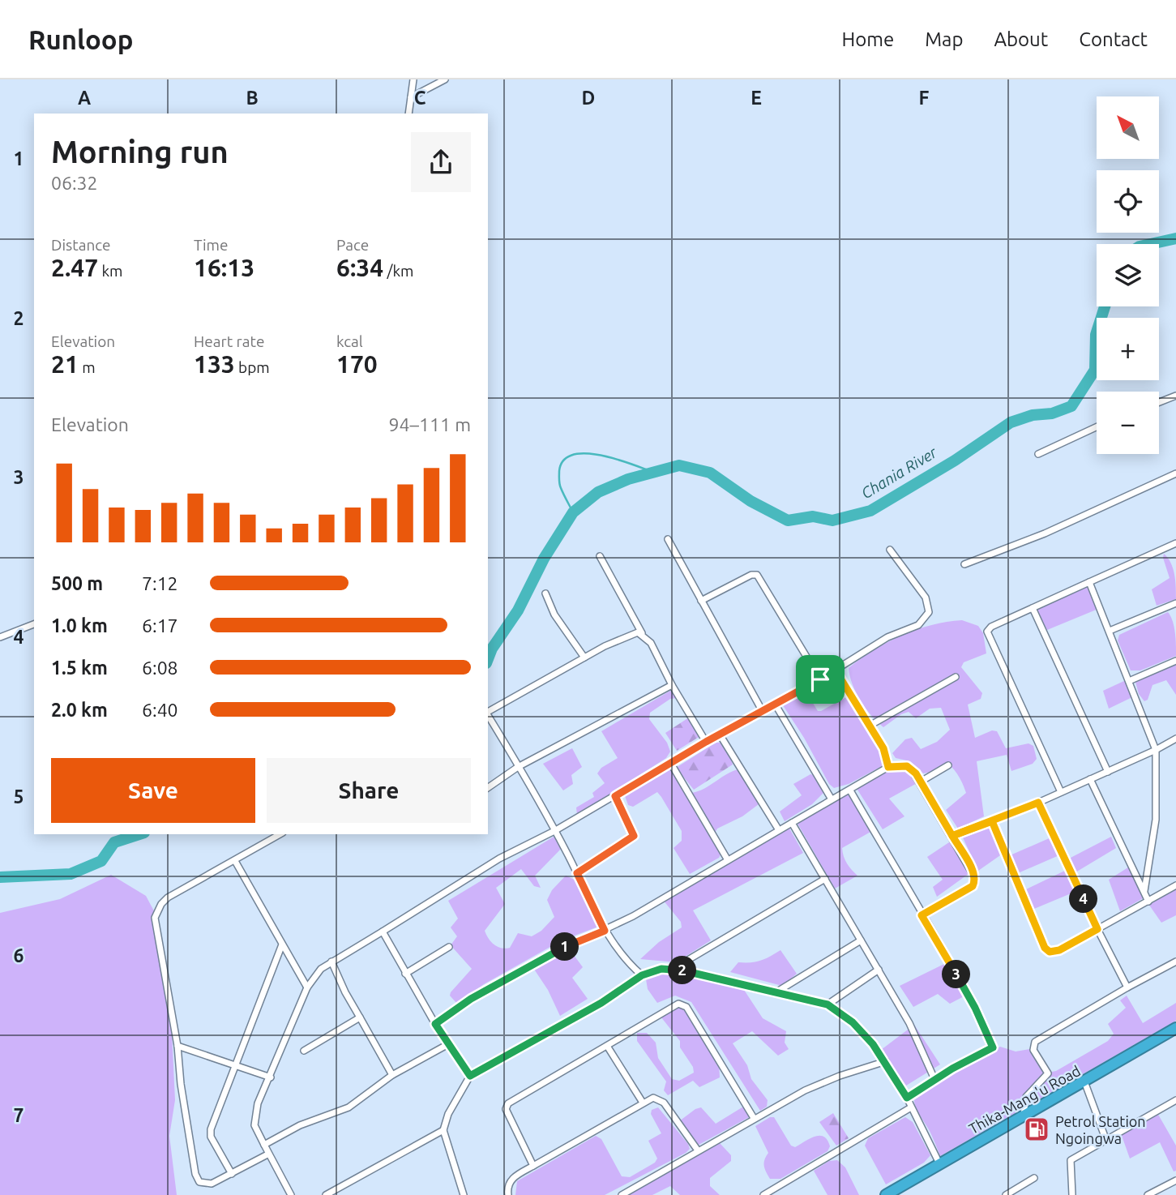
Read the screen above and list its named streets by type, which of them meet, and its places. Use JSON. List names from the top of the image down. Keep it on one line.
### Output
{"streets":{"highway":["Thika-Mang'u Road"]},"water":["Chania River"],"places":{"fuel station":["Petrol Station Ngoingwa"]},"north":"top left","page":{"header":"Runloop","nav":["Home","Map","About","Contact"],"map_buttons":["+","−"],"heading":["Morning run","06:32"],"stats":[["Distance","2.47 km"],["Time","16:13"],["Pace","6:34 /km"],["Elevation","21 m"],["Heart rate","133 bpm"],["kcal","170"]],"chart":["Elevation","94–111 m"],"list":[{"name":"500 m","note":"7:12"},{"name":"1.0 km","note":"6:17"},{"name":"1.5 km","note":"6:08"},{"name":"2.0 km","note":"6:40"}],"buttons":["Save","Share"],"pins":["4","1","2","3"]},"grid":{"columns":["A","B","C","D","E","F"],"rows":["1","2","3","4","5","6","7"]}}
